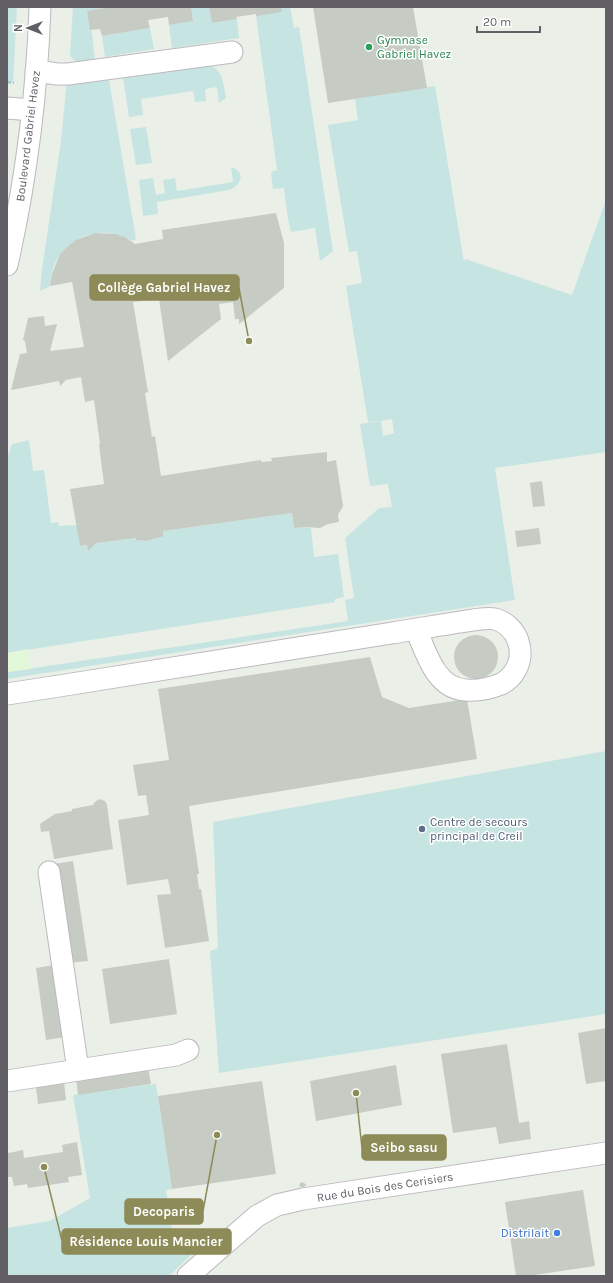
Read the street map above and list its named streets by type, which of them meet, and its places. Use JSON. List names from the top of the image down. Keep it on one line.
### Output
{"streets":{"street":["Boulevard Gabriel Havez","Rue du Bois des Cerisiers"]},"places":["Gymnase Gabriel Havez","Collège Gabriel Havez","Centre de secours principal de Creil","Seibo sasu","Decoparis","Résidence Louis Mancier","Distrilait"],"scale_bar":"20 m","north":"left"}
